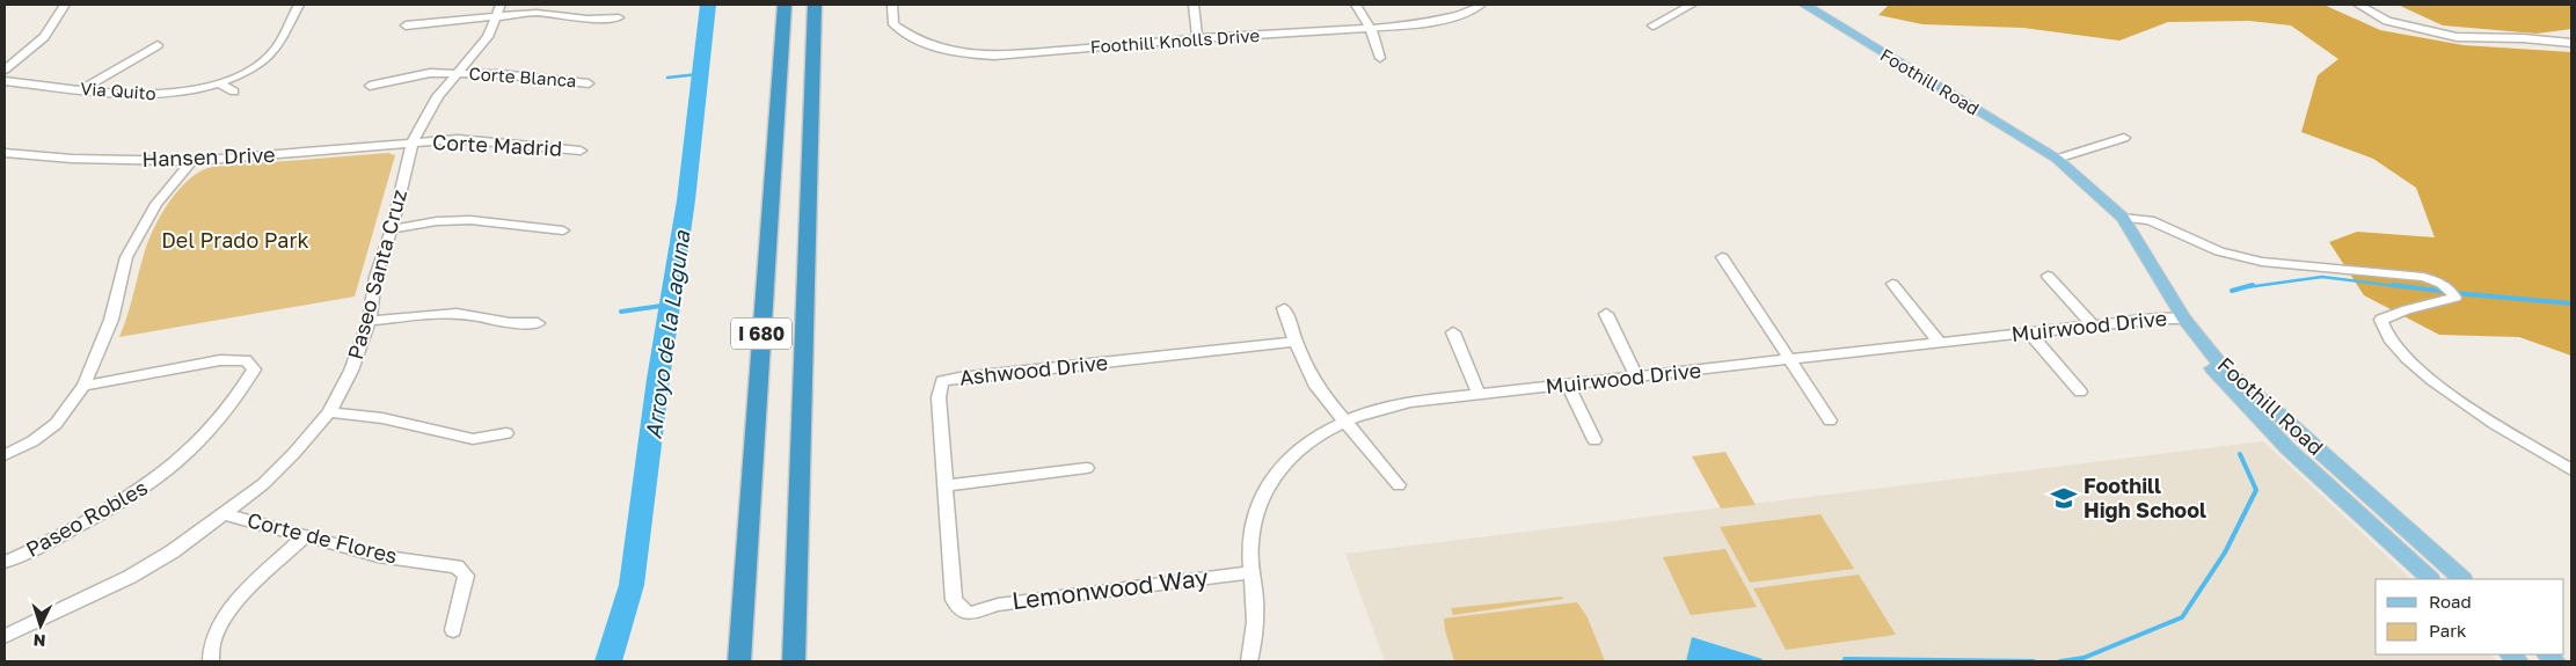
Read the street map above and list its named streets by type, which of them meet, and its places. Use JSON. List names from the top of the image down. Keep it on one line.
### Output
{"streets":{"highway":["I 680"],"main road":["Foothill Road"],"street":["Foothill Knolls Drive","Corte Blanca","Via Quito","Corte Madrid","Hansen Drive","Paseo Santa Cruz","Muirwood Drive","Ashwood Drive","Paseo Robles","Corte de Flores","Lemonwood Way"]},"crossings":[["Corte Blanca","Paseo Santa Cruz"],["Foothill Road","Muirwood Drive"],["Corte Madrid","Hansen Drive"],["Corte Madrid","Paseo Santa Cruz"],["Hansen Drive","Paseo Santa Cruz"],["Paseo Santa Cruz","Corte de Flores"],["Muirwood Drive","Lemonwood Way"],["Ashwood Drive","Lemonwood Way"]],"water":["Arroyo de la Laguna"],"parks":["Del Prado Park"],"places":{"school or university":["Foothill High School"]},"legend":["Road","Park"],"north":"bottom"}
